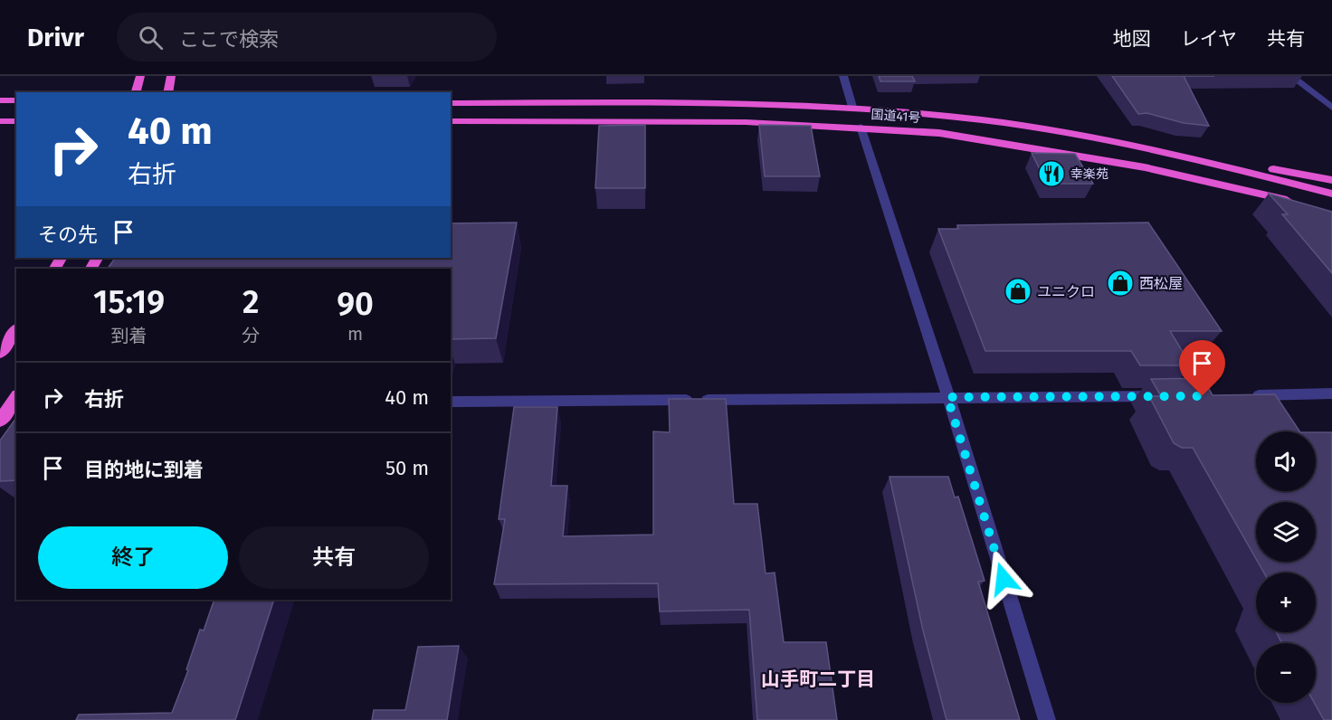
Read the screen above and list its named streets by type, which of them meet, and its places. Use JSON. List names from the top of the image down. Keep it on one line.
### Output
{"streets":{"highway":["国道41号"]},"districts":["山手町二丁目"],"places":{"restaurant":["幸楽苑"],"shop":["西松屋","ユニクロ"]},"page":{"header":"Drivr","search":"ここで検索","nav":["地図","レイヤ","共有"],"turn":["40 m","右折"],"then":"その先","eta":["15:19","到着","2","分","90","m"],"list":[{"name":"右折","value":"40 m"},{"name":"目的地に到着","value":"50 m"}],"map_buttons":["+","−"],"buttons":["終了","共有"]}}
